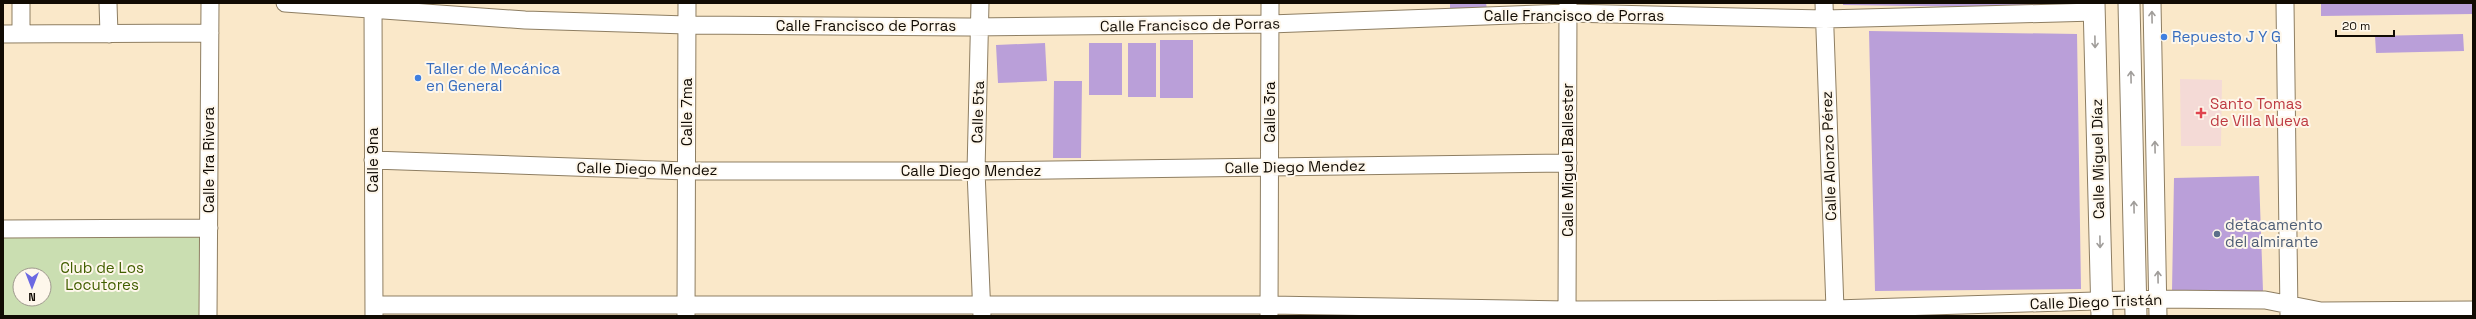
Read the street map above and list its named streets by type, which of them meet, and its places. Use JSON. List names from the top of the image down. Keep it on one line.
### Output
{"streets":{"street":["Calle Francisco de Porras","Calle 7ma","Calle 5ta","Calle 3ra","Calle Alonzo Pérez","Calle Miguel Díaz","Calle 1ra Rivera","Calle 9na","Calle Miguel Ballester","Calle Diego Mendez","Calle Diego Tristán"]},"crossings":[["Calle Francisco de Porras","Calle 7ma"],["Calle Francisco de Porras","Calle 5ta"],["Calle Francisco de Porras","Calle 3ra"],["Calle Francisco de Porras","Calle Alonzo Pérez"],["Calle Francisco de Porras","Calle Miguel Díaz"],["Calle Francisco de Porras","Calle 9na"],["Calle Francisco de Porras","Calle Miguel Ballester"],["Calle 7ma","Calle Diego Mendez"],["Calle 7ma","Calle Diego Tristán"],["Calle 5ta","Calle Diego Mendez"],["Calle 5ta","Calle Diego Tristán"],["Calle 3ra","Calle Diego Mendez"],["Calle 3ra","Calle Diego Tristán"],["Calle Alonzo Pérez","Calle Diego Tristán"],["Calle Miguel Díaz","Calle Diego Tristán"],["Calle 9na","Calle Diego Mendez"],["Calle 9na","Calle Diego Tristán"],["Calle Miguel Ballester","Calle Diego Mendez"],["Calle Miguel Ballester","Calle Diego Tristán"]],"parks":["Club de Los Locutores"],"places":{"other":["Repuesto J Y G","Taller de Mecánica en General","detacamento del almirante"],"health":["Santo Tomas de Villa Nueva"]},"scale_bar":"20 m","north":"bottom"}
